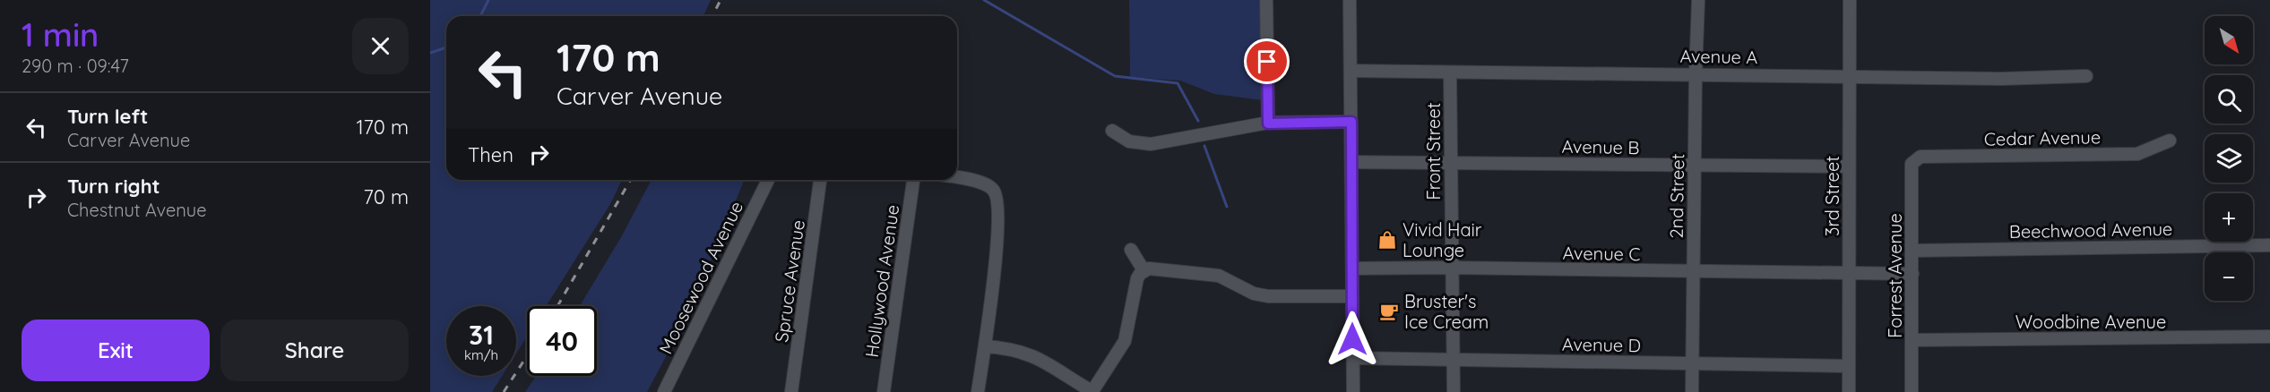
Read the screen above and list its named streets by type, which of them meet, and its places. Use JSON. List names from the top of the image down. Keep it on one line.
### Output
{"streets":{"street":["Avenue A","Cedar Avenue","Avenue B","Front Street","2nd Street","3rd Street","Beechwood Avenue","Avenue C","Forrest Avenue","Moosewood Avenue","Spruce Avenue","Hollywood Avenue","Woodbine Avenue","Avenue D"]},"crossings":[["Avenue A","Front Street"],["Avenue A","2nd Street"],["Avenue A","3rd Street"],["Cedar Avenue","Forrest Avenue"],["Avenue B","Front Street"],["Avenue B","2nd Street"],["Avenue B","3rd Street"],["Front Street","Avenue C"],["Front Street","Avenue D"],["2nd Street","Avenue C"],["2nd Street","Avenue D"],["3rd Street","Avenue C"],["3rd Street","Avenue D"],["Beechwood Avenue","Forrest Avenue"],["Forrest Avenue","Woodbine Avenue"]],"places":{"shop":["Vivid Hair Lounge"],"cafe":["Bruster's Ice Cream"]},"north":"bottom right","page":{"heading":["1 min","290 m · 09:47"],"map_buttons":["+","−"],"turn":["170 m","Carver Avenue"],"list":[{"name":"Turn left","note":"Carver Avenue","value":"170 m"},{"name":"Turn right","note":"Chestnut Avenue","value":"70 m"}],"then":"Then","speed":"31 km/h","limit":"40","buttons":["Exit","Share"]}}
